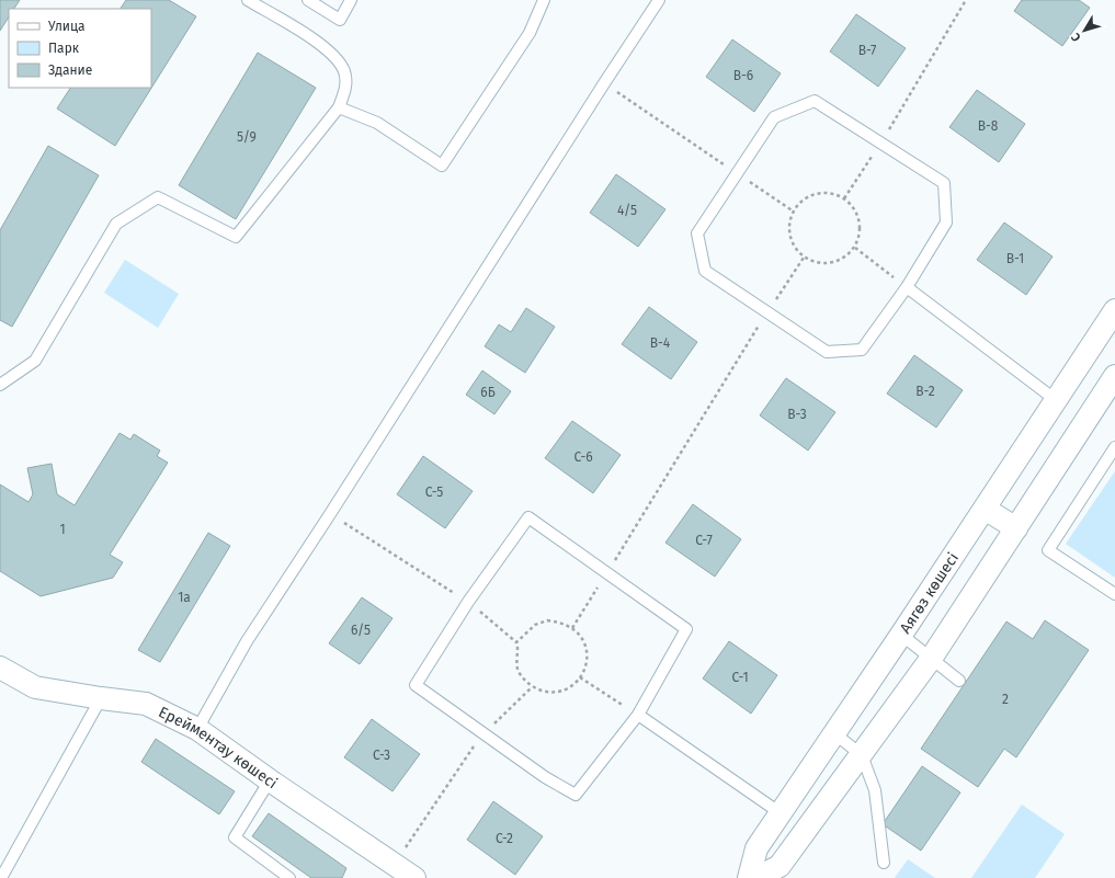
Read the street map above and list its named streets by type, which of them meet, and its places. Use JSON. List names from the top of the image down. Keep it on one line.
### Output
{"streets":{"street":["Аягөз көшесі","Ерейментау көшесі"]},"house_numbers":["В-7","В-6","В-8","5/9","4/5","В-1","В-4","В-2","6Б","В-3","C-6","C-5","1","C-7","1а","6/5","C-1","2","C-3","C-2"],"legend":["Улица","Парк","Здание"],"north":"bottom left"}
